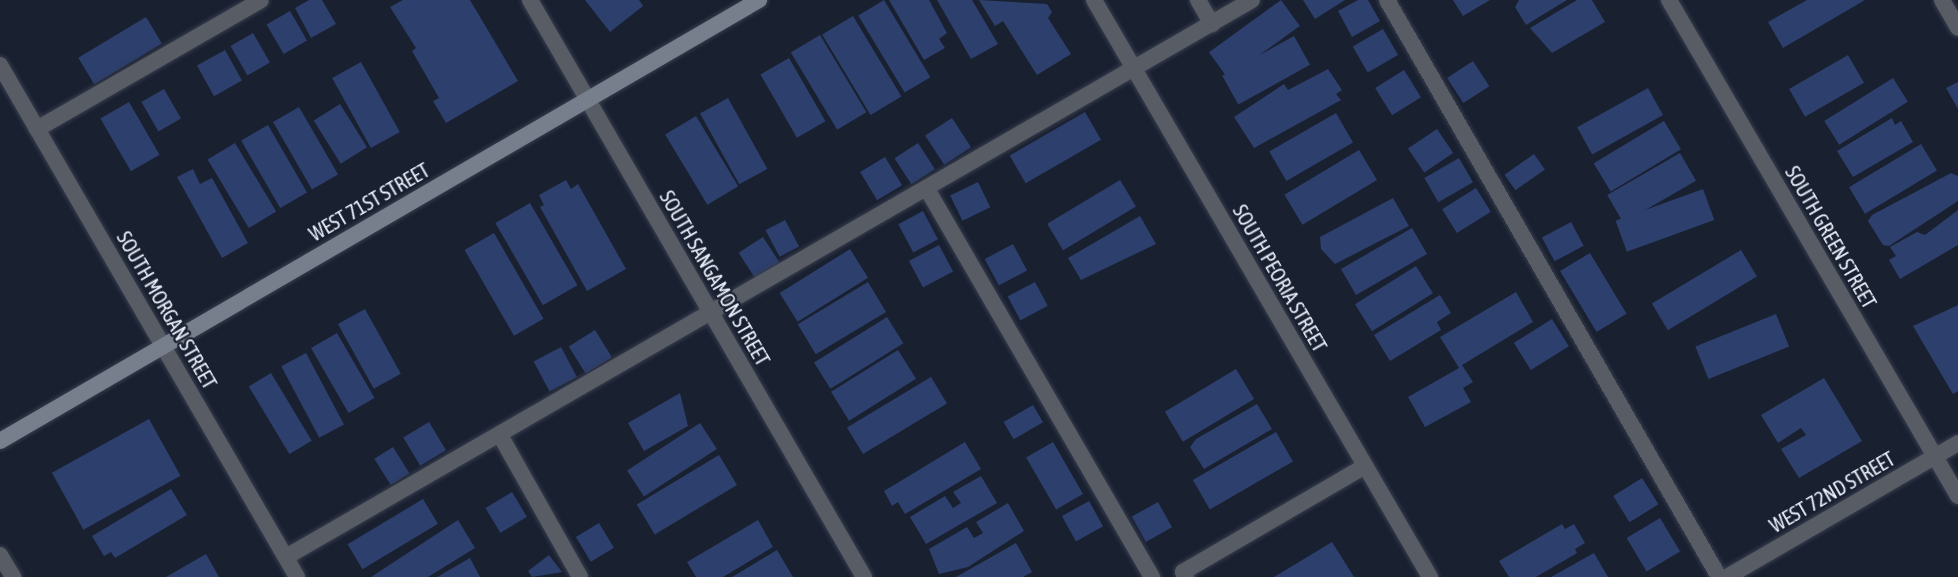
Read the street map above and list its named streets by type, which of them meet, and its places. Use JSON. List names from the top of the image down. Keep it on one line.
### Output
{"streets":{"main road":["WEST 71ST STREET"],"street":["SOUTH GREEN STREET","SOUTH SANGAMON STREET","SOUTH PEORIA STREET","SOUTH MORGAN STREET","WEST 72ND STREET"]},"crossings":[["WEST 71ST STREET","SOUTH SANGAMON STREET"],["WEST 71ST STREET","SOUTH MORGAN STREET"],["SOUTH GREEN STREET","WEST 72ND STREET"]]}
